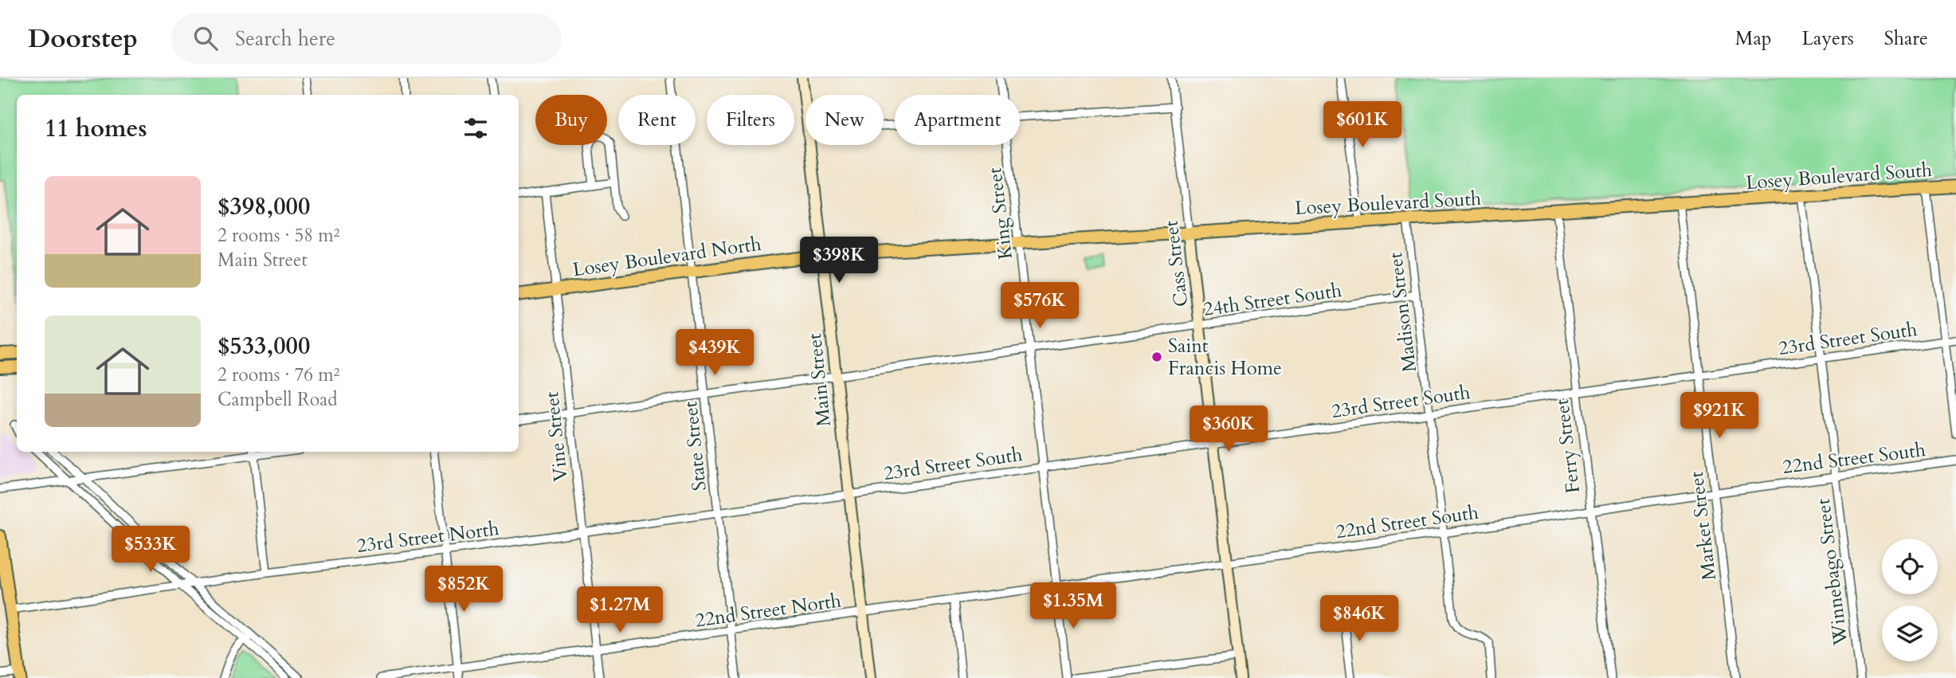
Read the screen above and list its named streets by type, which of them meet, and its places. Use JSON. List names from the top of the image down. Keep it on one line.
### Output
{"streets":{"main road":["Losey Boulevard South","Losey Boulevard North"],"street":["King Street","Cass Street","24th Street South","Madison Street","23rd Street South","Main Street","Vine Street","State Street","Ferry Street","22nd Street South","Market Street","23rd Street North","Winnebago Street","22nd Street North"]},"crossings":[["Losey Boulevard South","King Street"],["Losey Boulevard South","Losey Boulevard North"],["Losey Boulevard South","Cass Street"],["Losey Boulevard South","Madison Street"],["Losey Boulevard South","Main Street"],["Losey Boulevard South","Ferry Street"],["Losey Boulevard South","Market Street"],["Losey Boulevard South","Winnebago Street"],["King Street","24th Street South"],["King Street","23rd Street South"],["King Street","22nd Street South"],["Losey Boulevard North","Main Street"],["Losey Boulevard North","Vine Street"],["Losey Boulevard North","State Street"],["Cass Street","24th Street South"],["Cass Street","23rd Street South"],["Cass Street","22nd Street South"],["24th Street South","Madison Street"],["24th Street South","Main Street"],["24th Street South","Vine Street"],["24th Street South","State Street"],["Madison Street","23rd Street South"],["Madison Street","22nd Street South"],["23rd Street South","Main Street"],["23rd Street South","Ferry Street"],["23rd Street South","Market Street"],["23rd Street South","23rd Street North"],["23rd Street South","Winnebago Street"],["Main Street","22nd Street South"],["Main Street","23rd Street North"],["Main Street","22nd Street North"],["Vine Street","23rd Street North"],["Vine Street","22nd Street North"],["State Street","23rd Street North"],["State Street","22nd Street North"],["Ferry Street","22nd Street South"],["22nd Street South","Market Street"],["22nd Street South","Winnebago Street"],["22nd Street South","22nd Street North"]],"places":["Saint Francis Home"],"page":{"header":"Doorstep","search":"Search here","nav":["Map","Layers","Share"],"chip":["Buy","Rent","Filters","New","Apartment"],"heading":"11 homes","price":["$601K","$398K","$576K","$439K","$921K","$360K","$533K","$852K","$1.35M","$1.27M","$846K"],"list":[{"name":"$398,000","note":"2 rooms · 58 m² · Main Street"},{"name":"$533,000","note":"2 rooms · 76 m² · Campbell Road"}]}}
